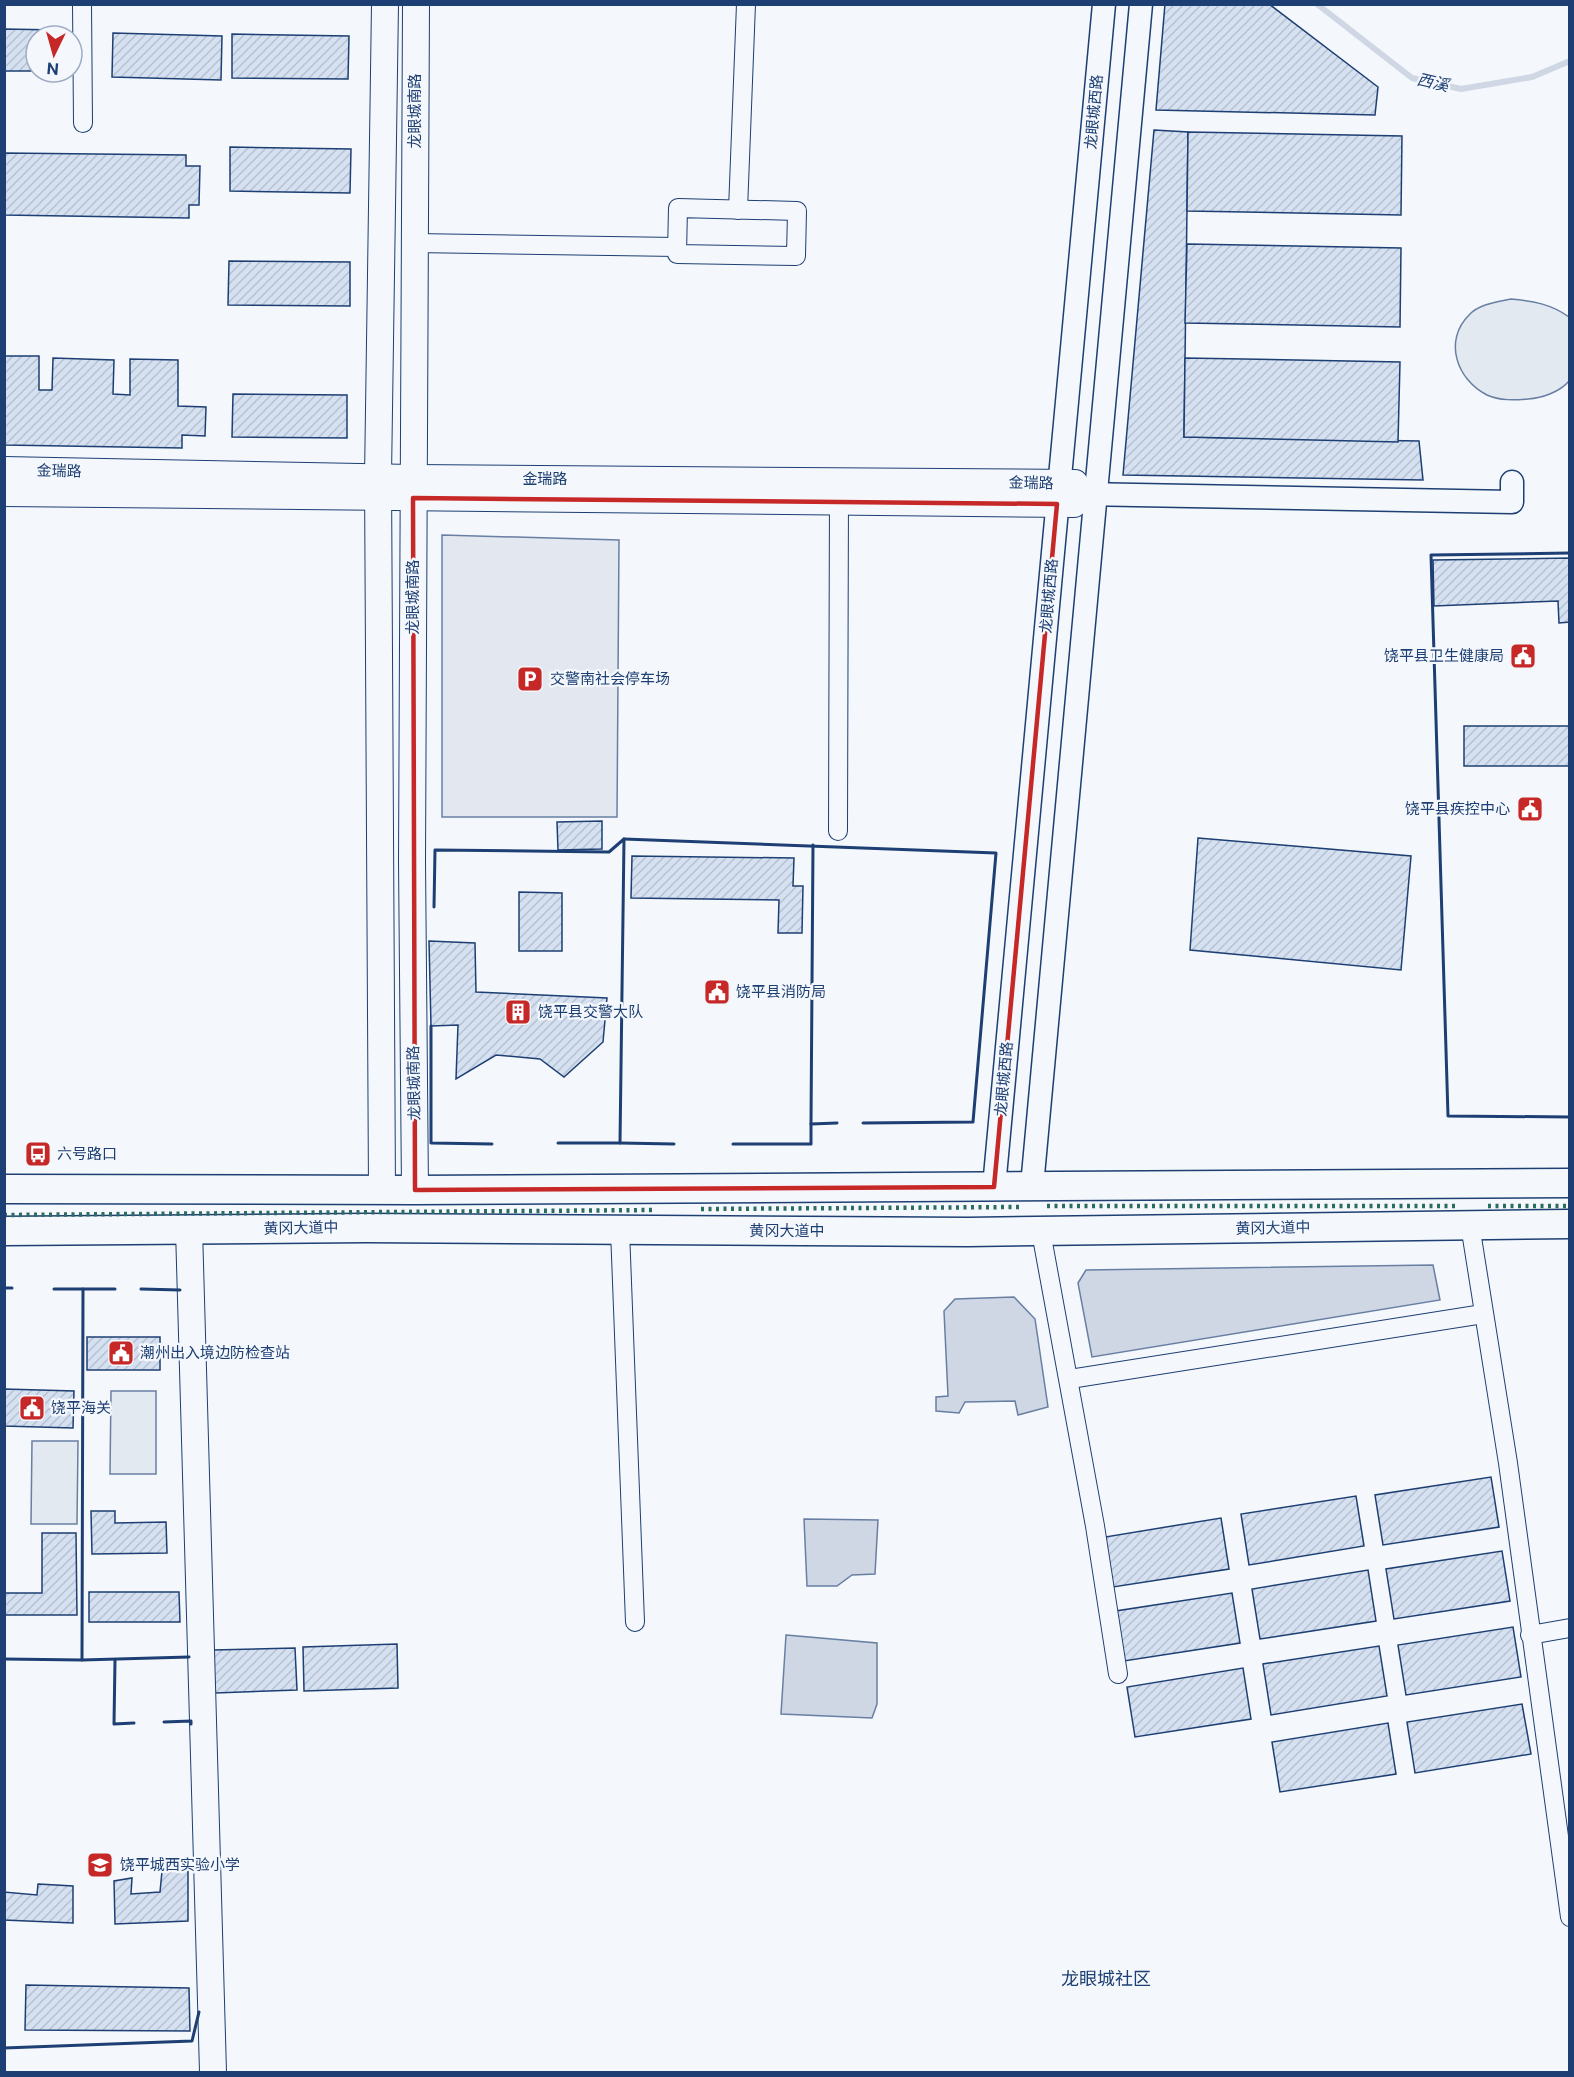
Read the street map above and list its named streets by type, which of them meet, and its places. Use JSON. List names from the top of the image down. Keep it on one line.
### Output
{"streets":{"main road":["龙眼城南路","金瑞路","黄冈大道中"],"street":["龙眼城西路"]},"crossings":[["龙眼城南路","金瑞路"]],"districts":["龙眼城社区"],"water":["西溪"],"places":{"public building":["饶平县卫生健康局","饶平县疾控中心","饶平县消防局","潮州出入境边防检查站","饶平海关"],"parking":["交警南社会停车场"],"building":["饶平县交警大队"],"bus stop":["六号路口"],"school or university":["饶平城西实验小学"]},"north":"bottom"}
